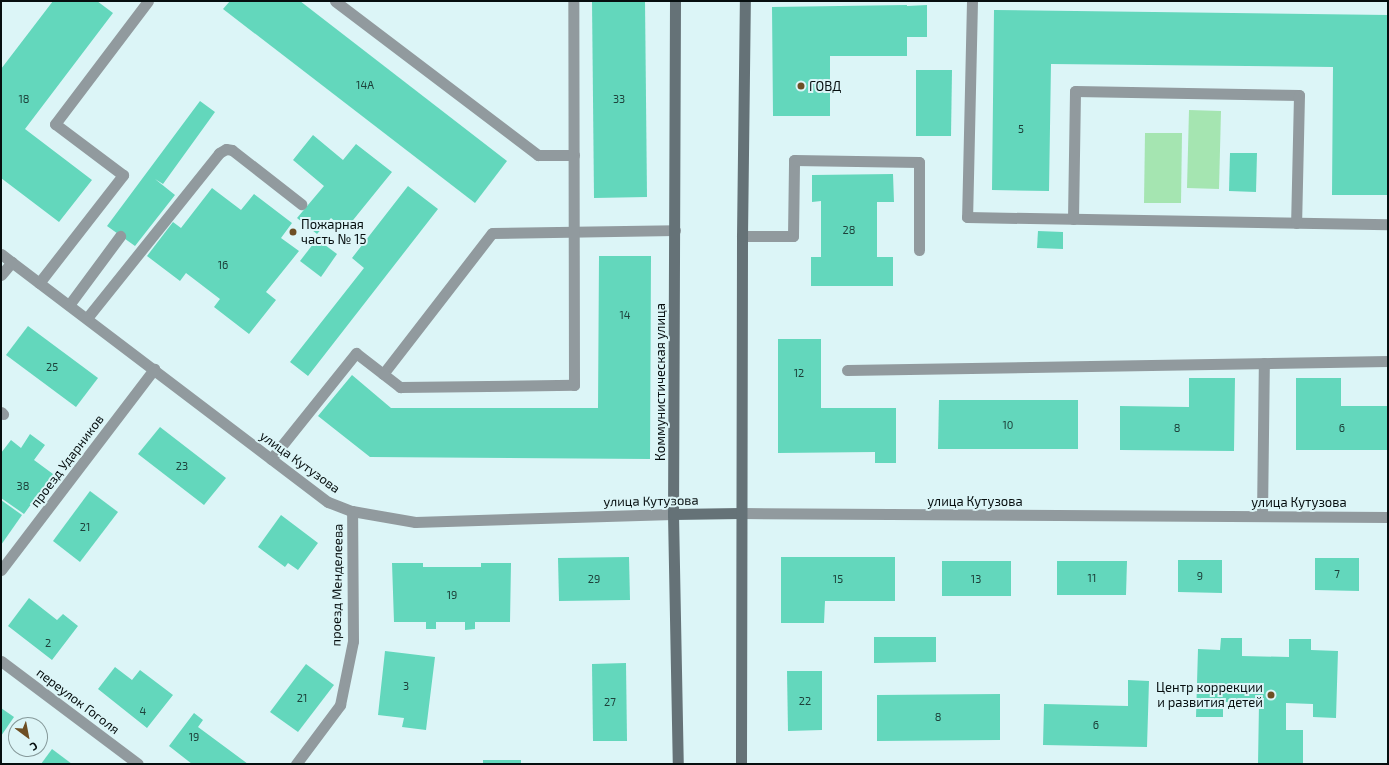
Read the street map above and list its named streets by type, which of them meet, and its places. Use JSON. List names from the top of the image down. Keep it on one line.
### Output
{"streets":{"main road":["Коммунистическая улица","улица Кутузова"],"street":["проезд Ударников","проезд Менделеева","переулок Гоголя"]},"crossings":[["Коммунистическая улица","улица Кутузова"],["проезд Ударников","улица Кутузова"],["улица Кутузова","проезд Менделеева"]],"places":["ГОВД","Пожарная часть № 15","Центр коррекции и развития детей"],"house_numbers":["14А","18","33","5","28","16","14","25","12","10","8","6","23","38","21","7","9","11","29","15","13","19","2","3","21","22","27","4","8","6","19"],"north":"bottom right"}
